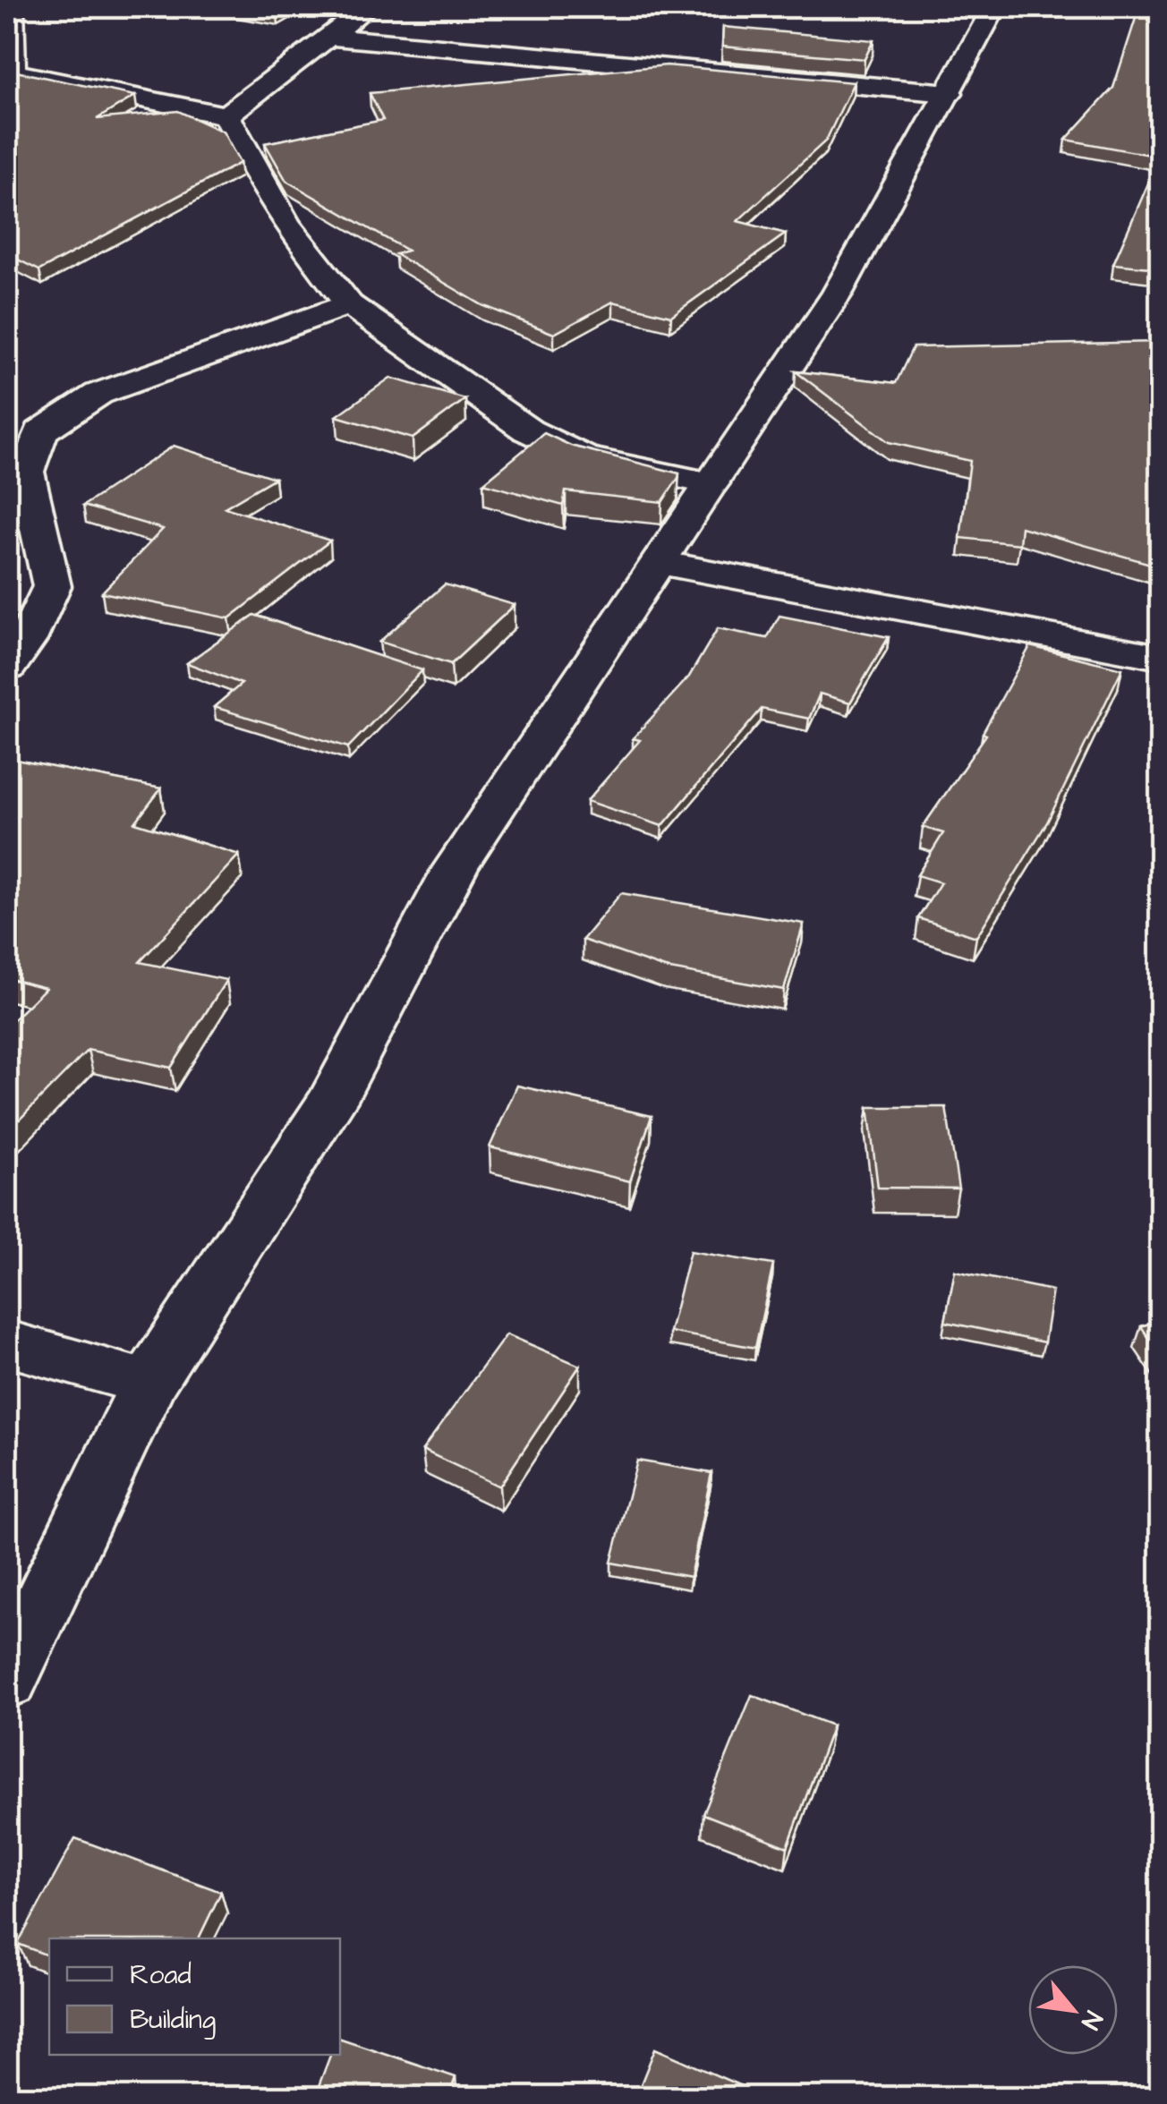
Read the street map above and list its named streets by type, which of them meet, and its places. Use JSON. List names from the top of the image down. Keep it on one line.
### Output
{"legend":["Road","Building"],"north":"bottom right"}
